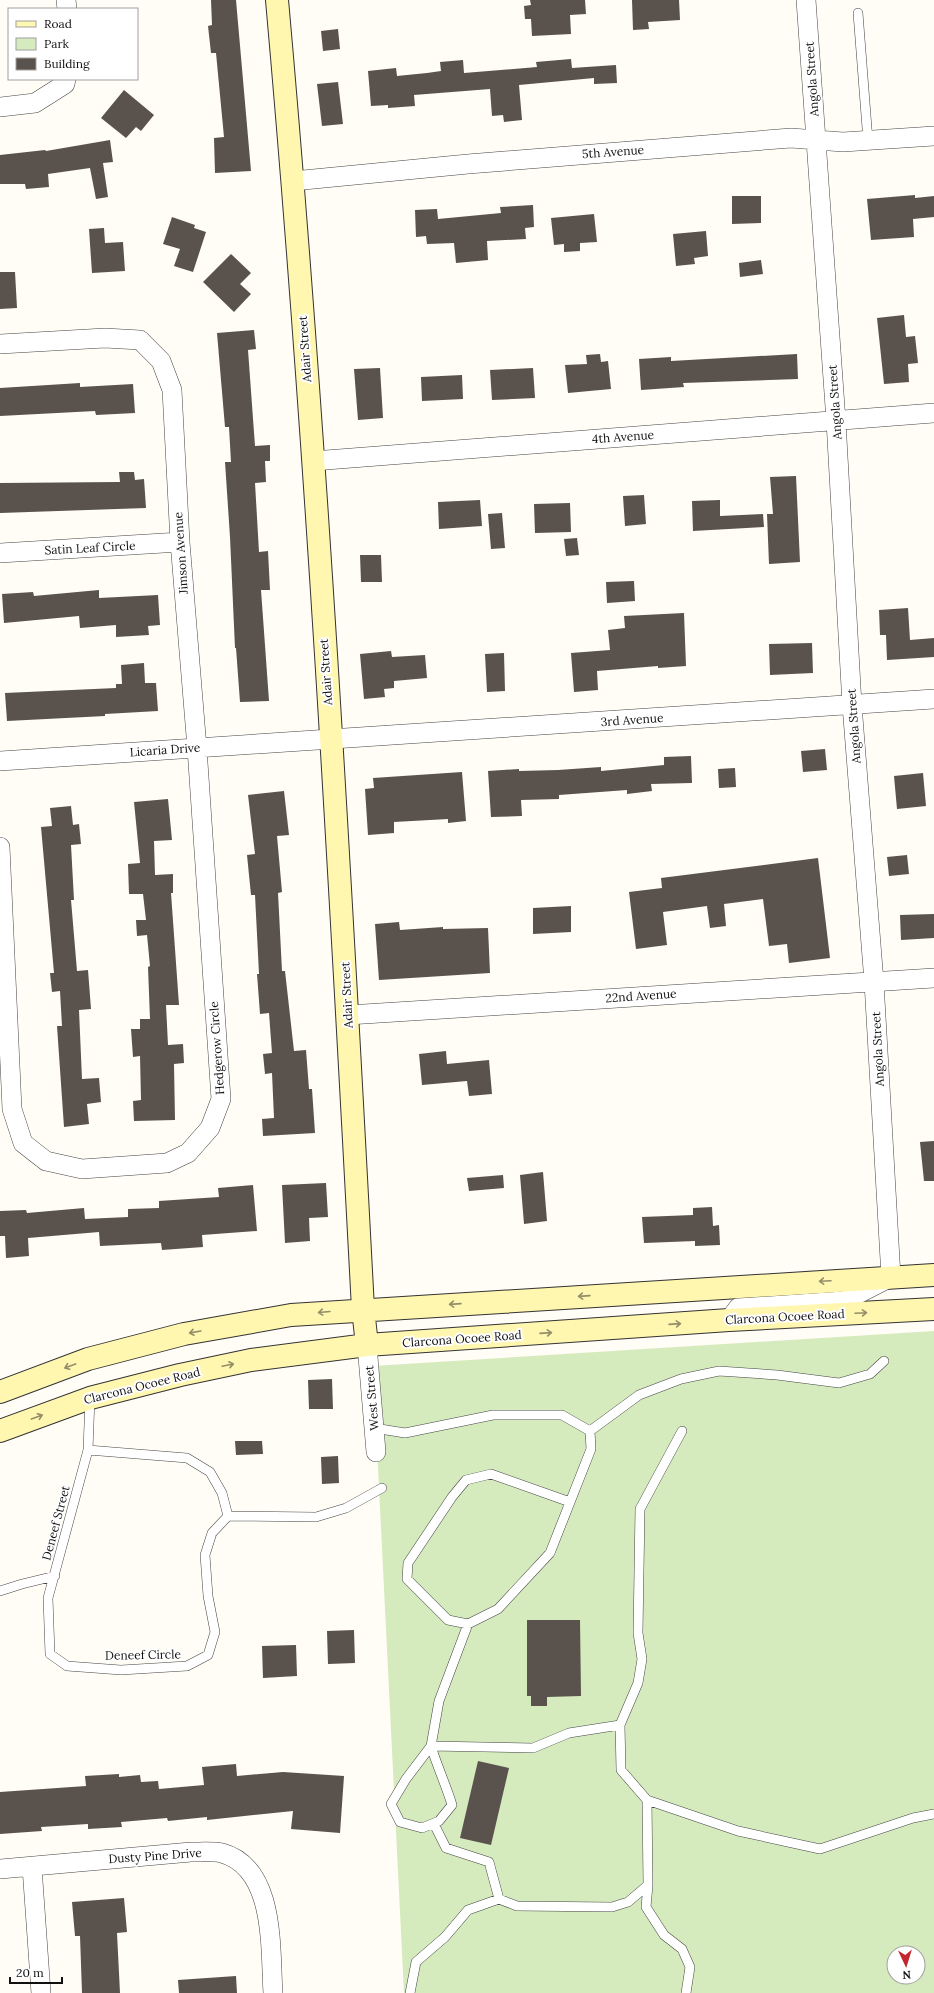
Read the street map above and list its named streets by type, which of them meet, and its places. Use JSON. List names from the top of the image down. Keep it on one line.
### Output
{"streets":{"street":["Angola Street","5th Avenue","Adair Street","4th Avenue","Satin Leaf Circle","Jimson Avenue","3rd Avenue","Licaria Drive","22nd Avenue","Hedgerow Circle","Clarcona Ocoee Road","West Street","Dusty Pine Drive"],"lane":["Deneef Street","Deneef Circle"]},"crossings":[["Angola Street","5th Avenue"],["Angola Street","4th Avenue"],["Angola Street","3rd Avenue"],["Angola Street","22nd Avenue"],["5th Avenue","Adair Street"],["Adair Street","4th Avenue"],["Adair Street","3rd Avenue"],["Adair Street","Licaria Drive"],["Adair Street","22nd Avenue"],["Adair Street","Clarcona Ocoee Road"],["Adair Street","West Street"],["Satin Leaf Circle","Jimson Avenue"],["Jimson Avenue","Licaria Drive"],["Jimson Avenue","Hedgerow Circle"],["3rd Avenue","Licaria Drive"],["Licaria Drive","Hedgerow Circle"],["Clarcona Ocoee Road","West Street"],["Clarcona Ocoee Road","Deneef Street"],["Deneef Street","Deneef Circle"]],"legend":["Road","Park","Building"],"scale_bar":"20 m","north":"bottom"}
